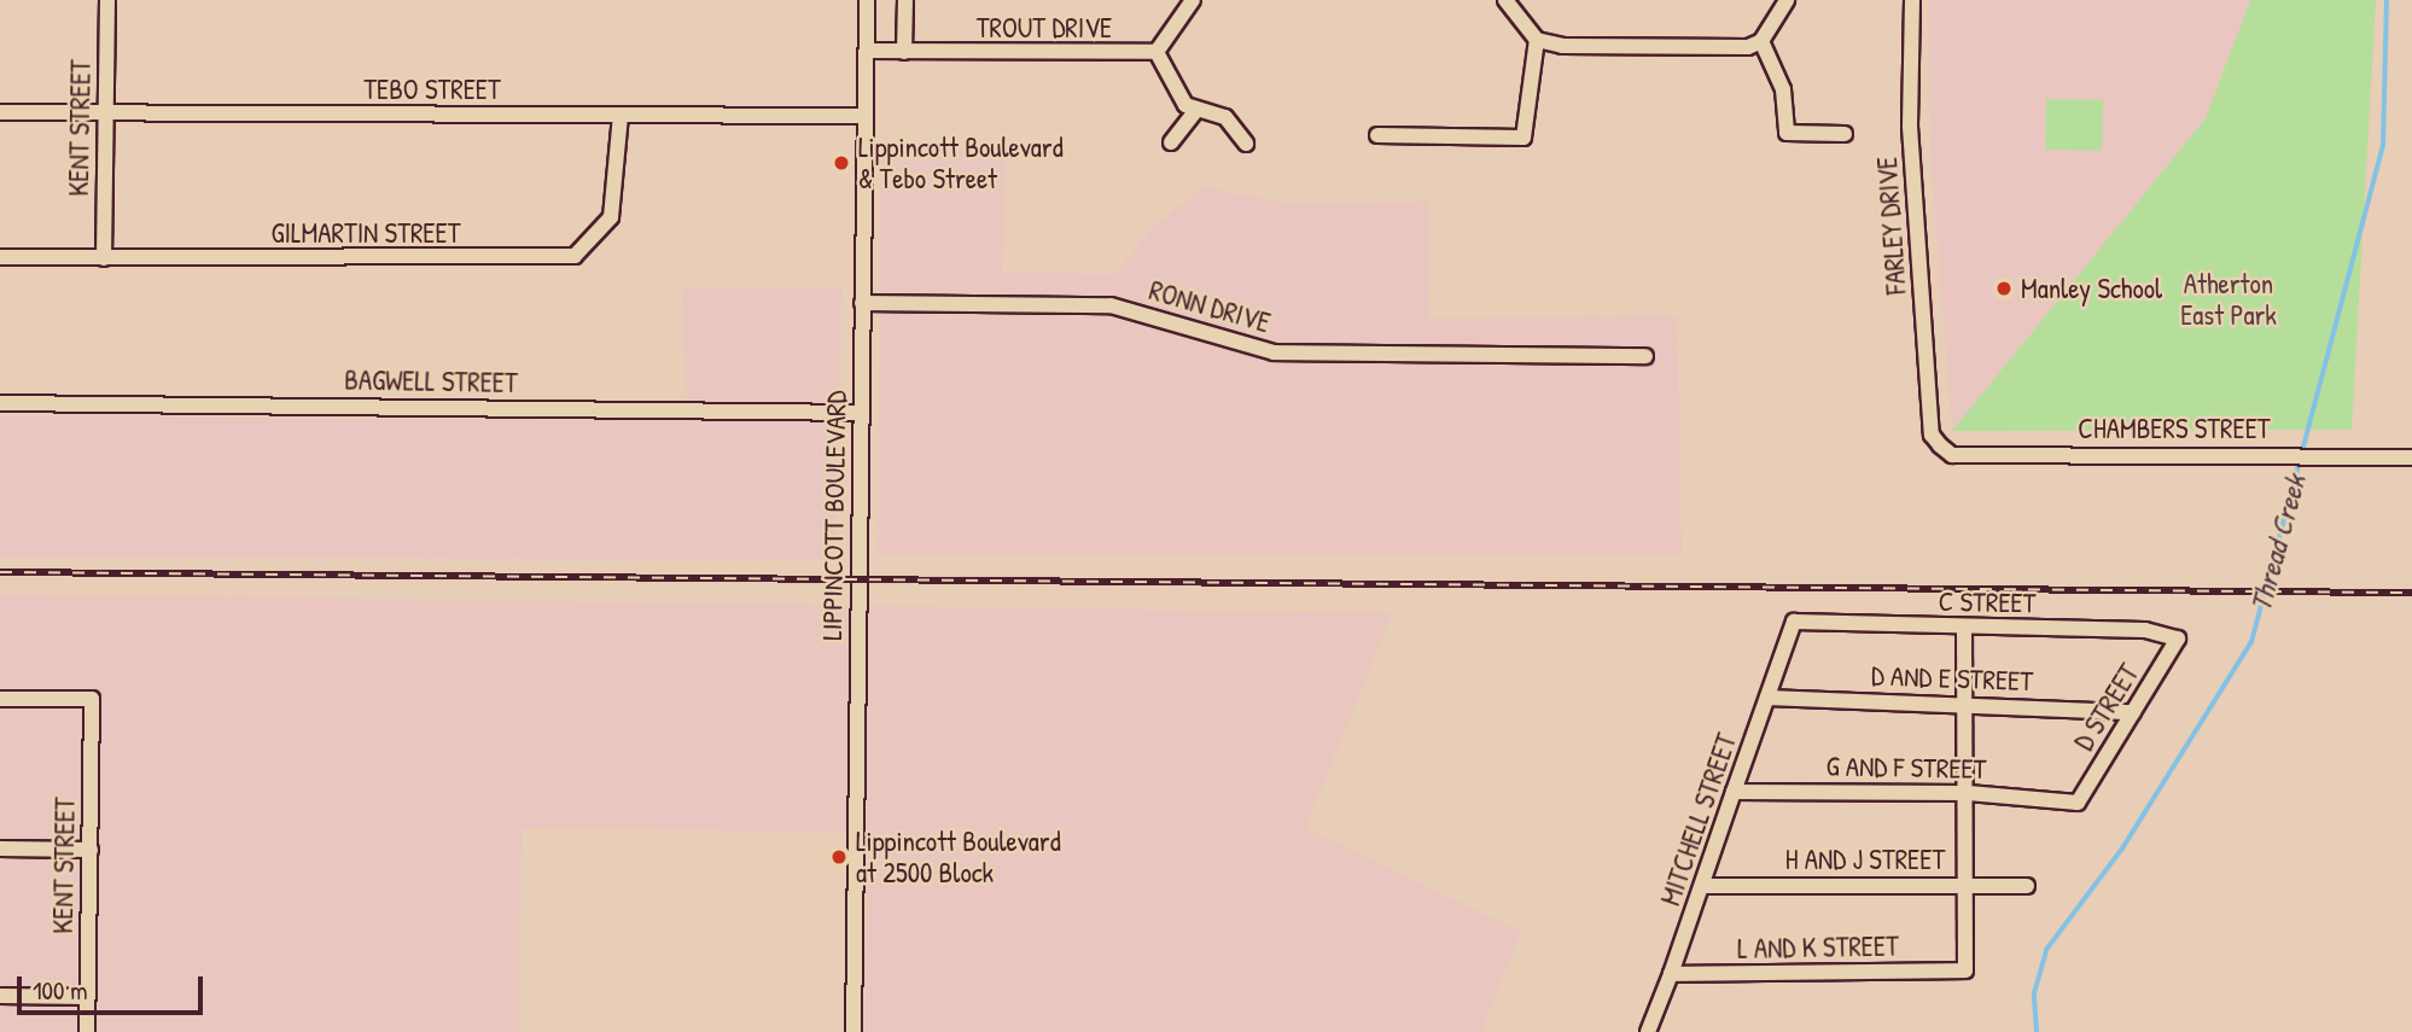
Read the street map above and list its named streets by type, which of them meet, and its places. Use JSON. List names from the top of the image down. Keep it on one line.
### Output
{"streets":{"street":["TROUT DRIVE","TEBO STREET","KENT STREET","FARLEY DRIVE","GILMARTIN STREET","RONN DRIVE","BAGWELL STREET","CHAMBERS STREET","LIPPINCOTT BOULEVARD","C STREET","D AND E STREET","D STREET","G AND F STREET","MITCHELL STREET","H AND J STREET","L AND K STREET"]},"crossings":[["TROUT DRIVE","LIPPINCOTT BOULEVARD"],["TEBO STREET","KENT STREET"],["TEBO STREET","GILMARTIN STREET"],["TEBO STREET","LIPPINCOTT BOULEVARD"],["KENT STREET","GILMARTIN STREET"],["FARLEY DRIVE","CHAMBERS STREET"],["RONN DRIVE","LIPPINCOTT BOULEVARD"],["BAGWELL STREET","LIPPINCOTT BOULEVARD"],["C STREET","D STREET"],["C STREET","MITCHELL STREET"],["D AND E STREET","D STREET"],["D AND E STREET","MITCHELL STREET"],["D STREET","G AND F STREET"],["G AND F STREET","MITCHELL STREET"],["MITCHELL STREET","H AND J STREET"],["MITCHELL STREET","L AND K STREET"],["H AND J STREET","L AND K STREET"]],"water":["Thread Creek"],"parks":["Atherton East Park"],"places":["Lippincott Boulevard & Tebo Street","Manley School","Lippincott Boulevard at 2500 Block"],"scale_bar":"100 m"}
